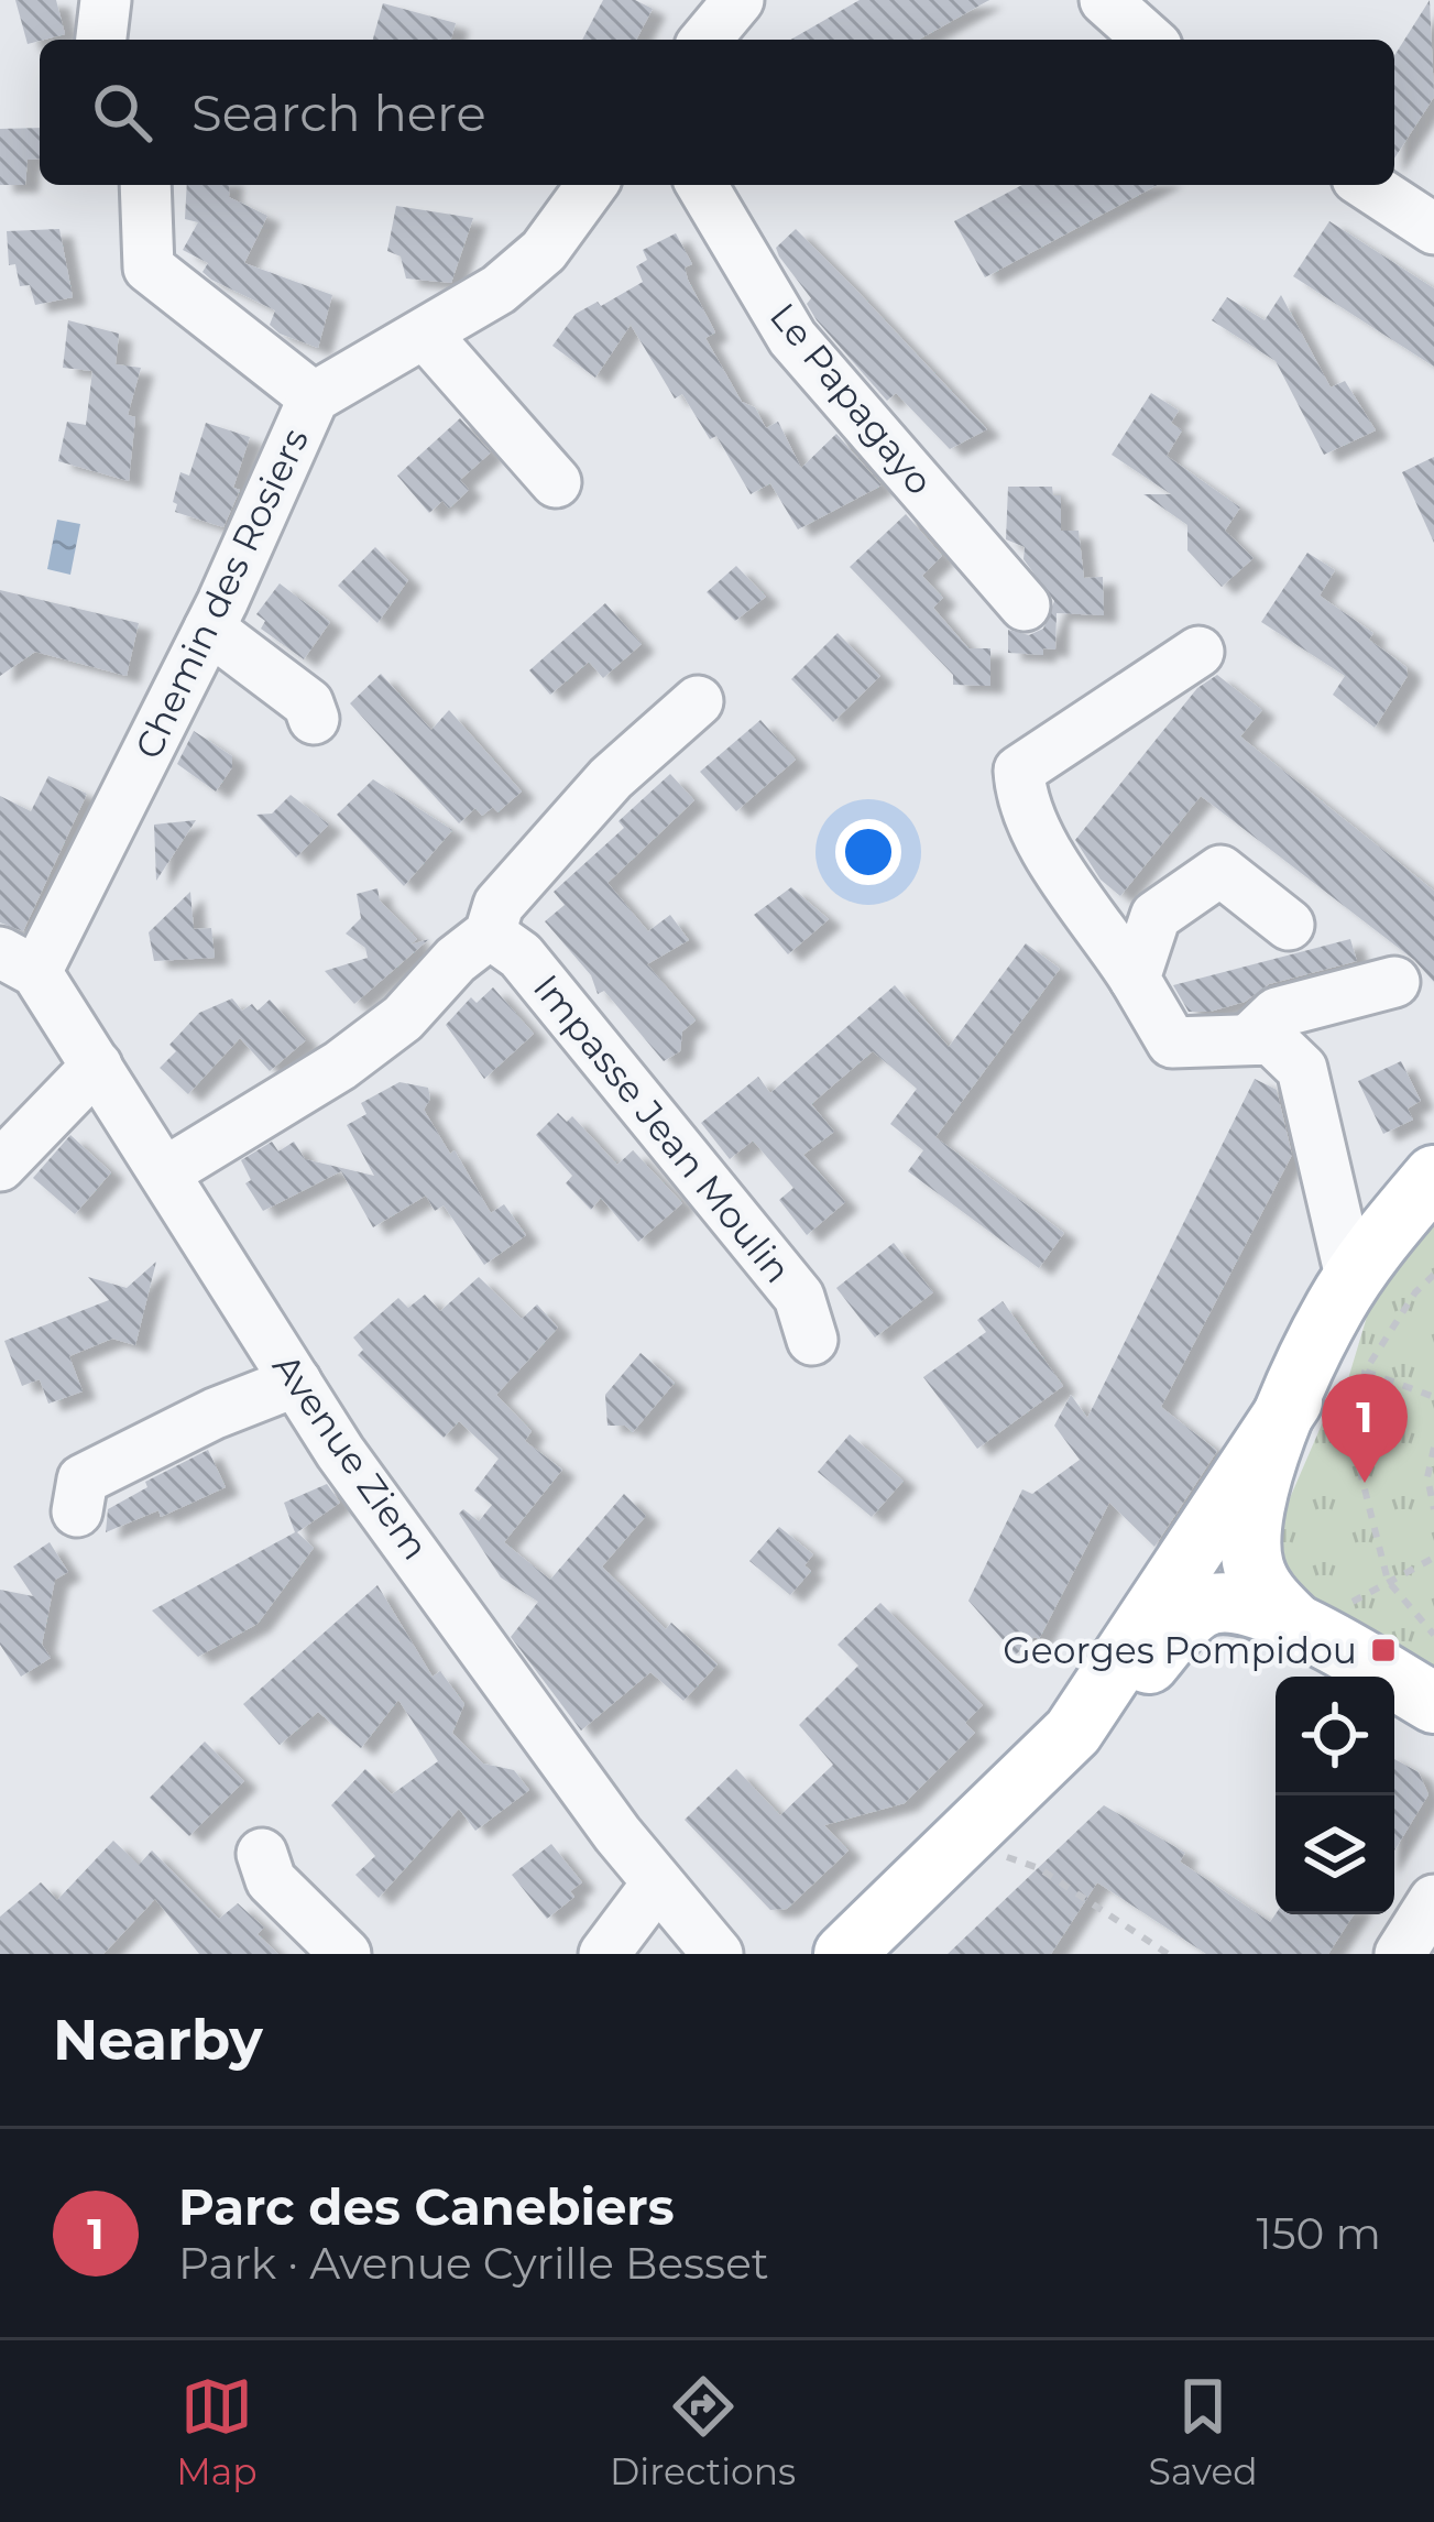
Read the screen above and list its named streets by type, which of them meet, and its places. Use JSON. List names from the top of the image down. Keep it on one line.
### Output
{"streets":{"street":["Le Papagayo","Chemin des Rosiers","Impasse Jean Moulin","Avenue Ziem"]},"crossings":[["Chemin des Rosiers","Avenue Ziem"]],"places":{"transit":["Georges Pompidou"]},"page":{"search":"Search here","pins":"1","heading":"Nearby","list":[{"mark":"1","name":"Parc des Canebiers","note":"Park · Avenue Cyrille Besset","value":"150 m"}],"nav":["Map","Directions","Saved"]}}
